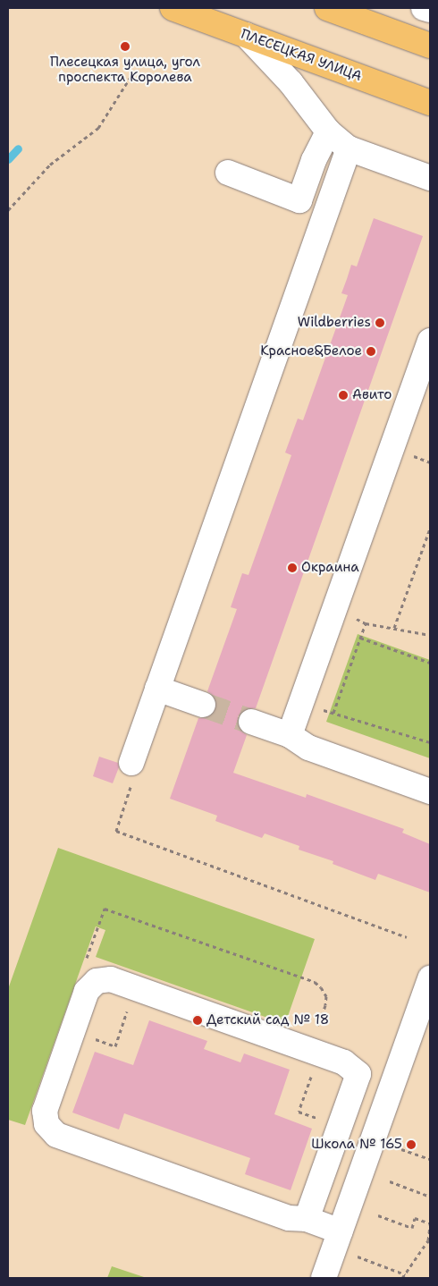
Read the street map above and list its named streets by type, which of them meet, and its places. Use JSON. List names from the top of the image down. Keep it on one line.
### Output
{"streets":{"main road":["ПЛЕСЕЦКАЯ УЛИЦА"]},"places":["Плесецкая улица, угол проспекта Королева","Wildberries","Красное&Белое","Авито","Окраина","Детский сад № 18","Школа № 165"]}
